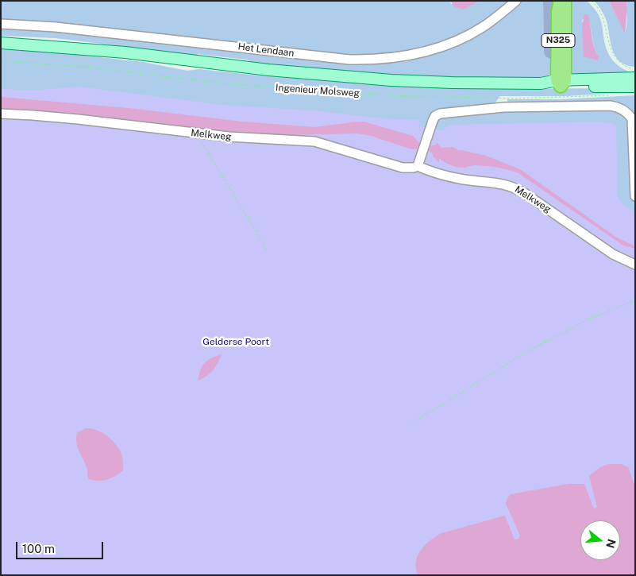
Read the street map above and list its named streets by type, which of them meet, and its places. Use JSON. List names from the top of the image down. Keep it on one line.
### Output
{"streets":{"highway":["N325"],"main road":["Ingenieur Molsweg"],"street":["Het Lendaan","Melkweg"]},"crossings":[["N325","Ingenieur Molsweg"]],"parks":["Gelderse Poort"],"scale_bar":"100 m","north":"right"}
